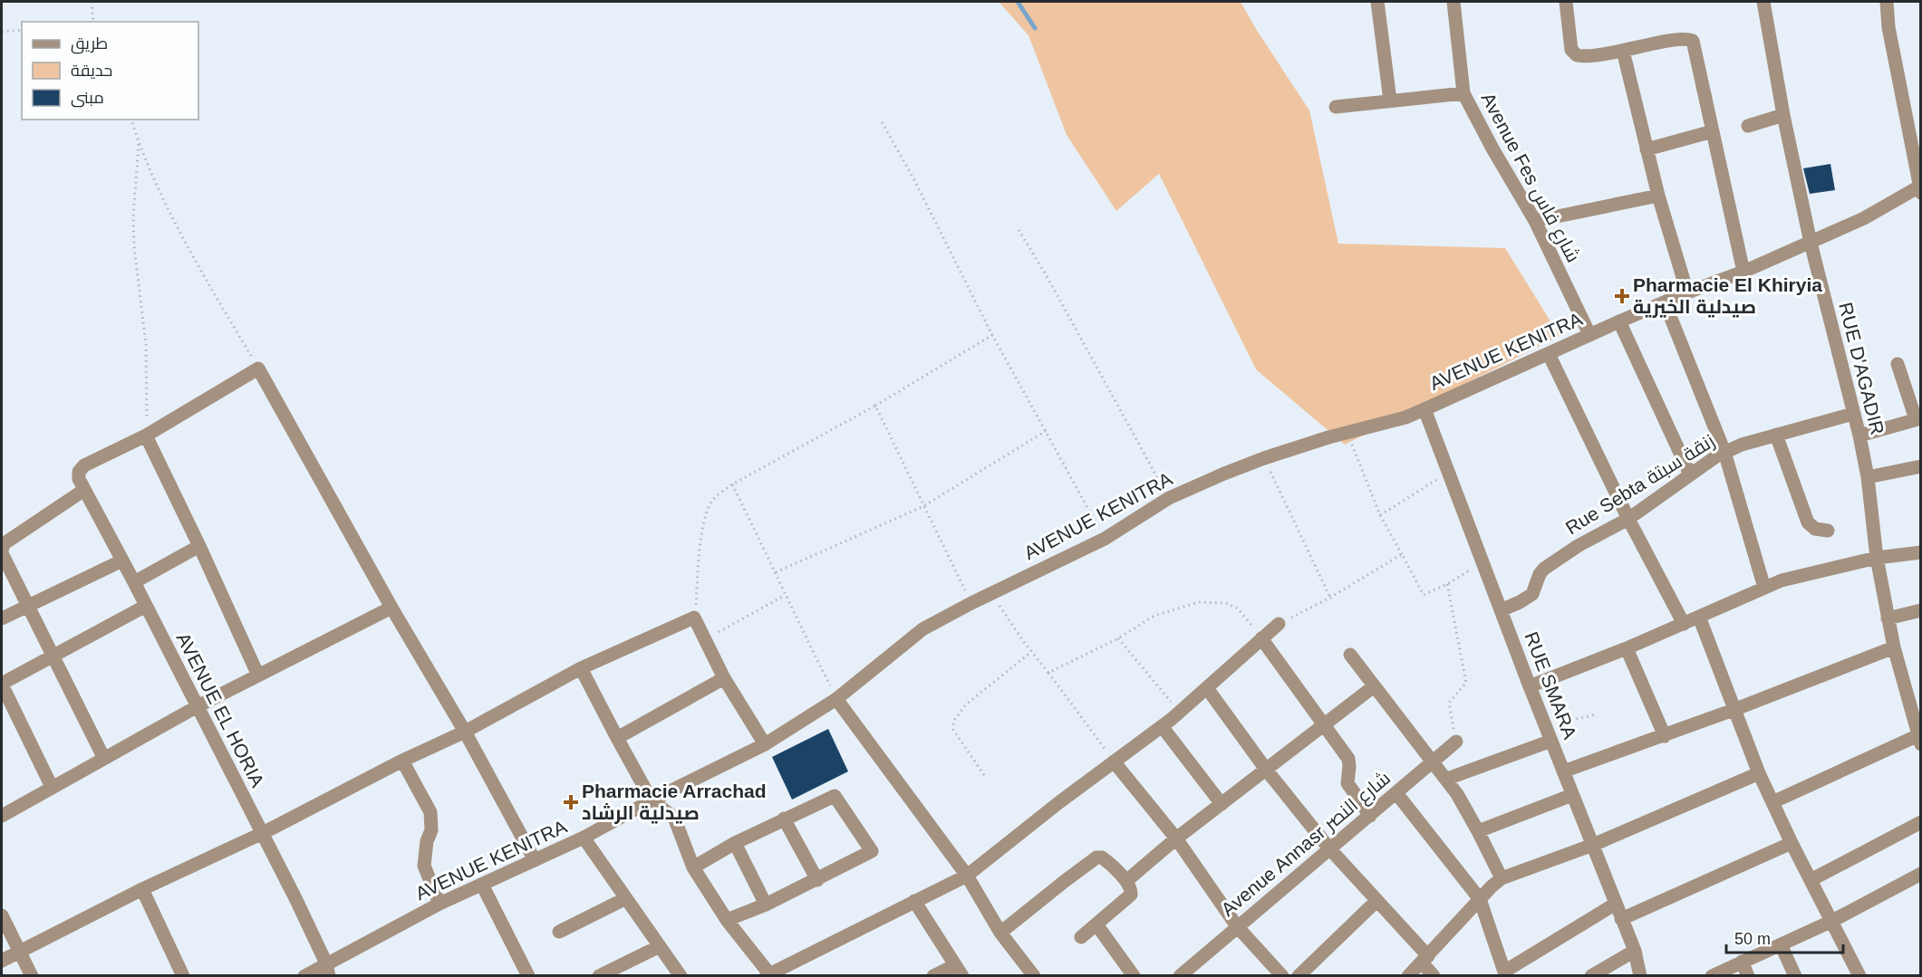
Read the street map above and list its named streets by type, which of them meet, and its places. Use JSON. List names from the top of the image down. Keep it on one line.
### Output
{"streets":{"street":["Avenue Fes شارع فاس","AVENUE KENITRA","RUE D'AGADIR","Rue Sebta زنقة سبتة","RUE SMARA","AVENUE EL HORIA","Avenue Annasr شارع النصر"]},"crossings":[["Avenue Fes شارع فاس","AVENUE KENITRA"],["AVENUE KENITRA","RUE D'AGADIR"],["AVENUE KENITRA","RUE SMARA"],["AVENUE KENITRA","AVENUE EL HORIA"],["RUE D'AGADIR","Rue Sebta زنقة سبتة"],["Rue Sebta زنقة سبتة","RUE SMARA"]],"places":{"health":["Pharmacie El Khiryia صيدلية الخيرية","Pharmacie Arrachad صيدلية الرشاد"]},"legend":["طريق","حديقة","مبنى"],"scale_bar":"50 m"}
